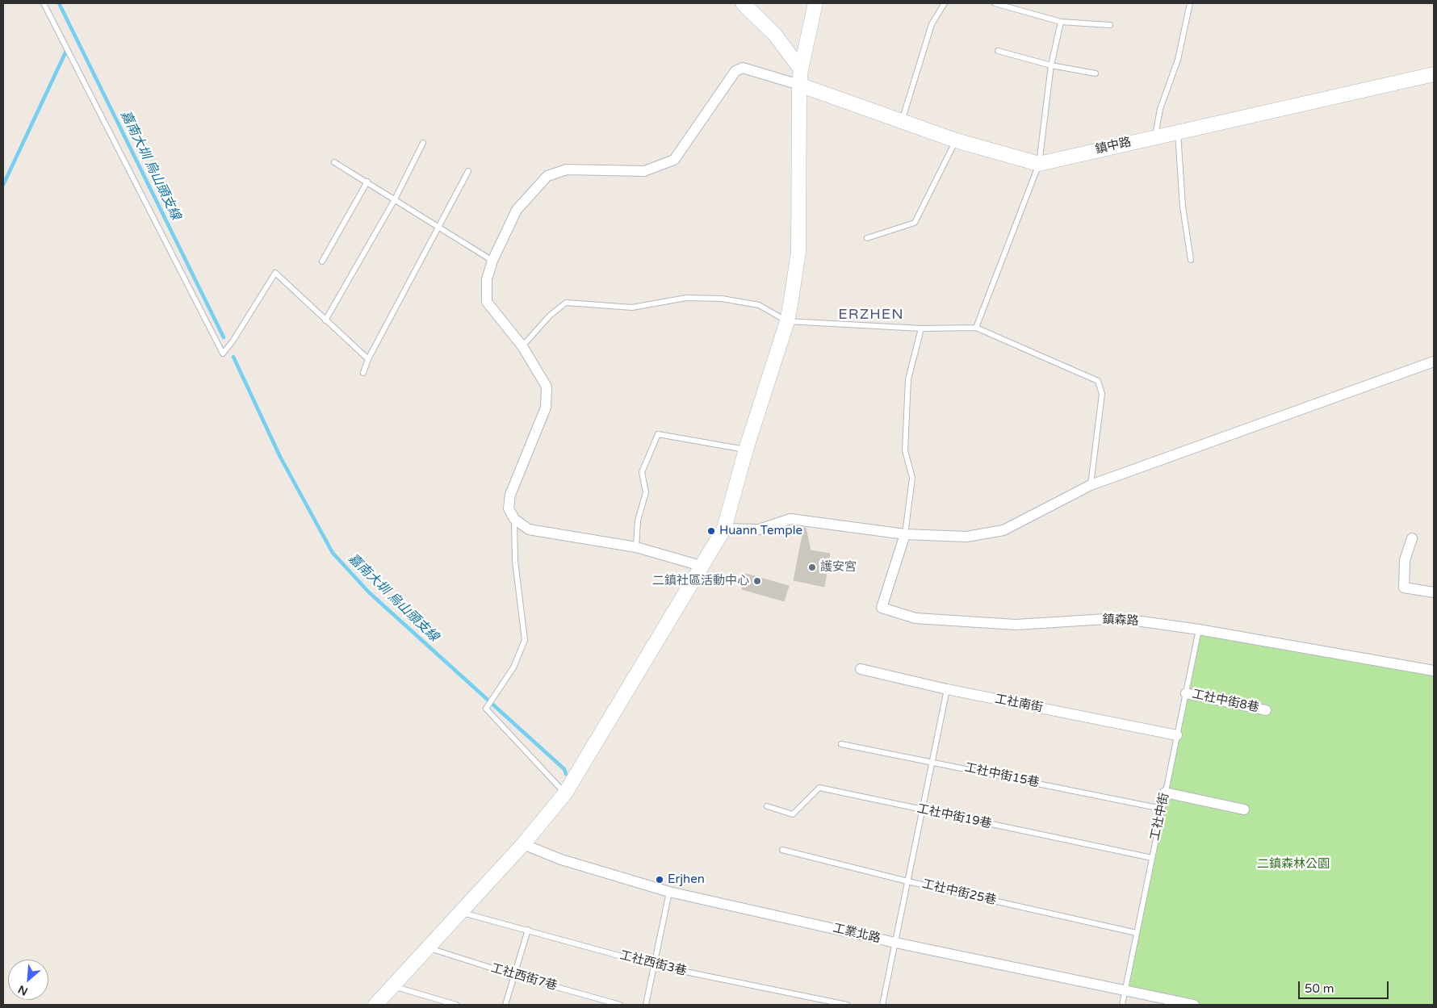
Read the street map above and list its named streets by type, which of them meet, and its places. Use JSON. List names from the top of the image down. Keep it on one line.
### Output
{"streets":{"street":["鎮中路","鎮森路","工社中街8巷","工社南街","工業北路"],"lane":["工社中街15巷","工社中街19巷","工社中街","工社中街25巷","工社西街3巷","工社西街7巷"]},"crossings":[["鎮森路","工社中街"],["工社中街8巷","工社中街"],["工社南街","工社中街"],["工社中街15巷","工社中街"],["工社中街19巷","工社中街"],["工社中街","工社中街25巷"],["工社中街","工業北路"]],"districts":["ERZHEN"],"water":["嘉南大圳 烏山頭支線"],"parks":["二鎮森林公園"],"places":["Huann Temple","護安宮","二鎮社區活動中心","Erjhen"],"scale_bar":"50 m","north":"bottom left"}
